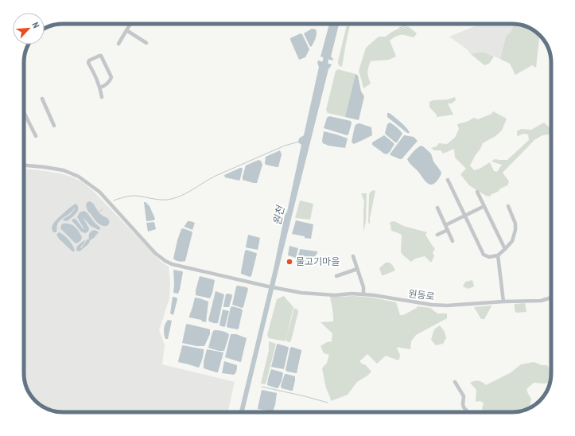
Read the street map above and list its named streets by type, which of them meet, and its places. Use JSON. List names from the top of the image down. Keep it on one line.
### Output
{"streets":{"street":["원동로"]},"water":["원천"],"places":["물고기마을"],"north":"top right"}
